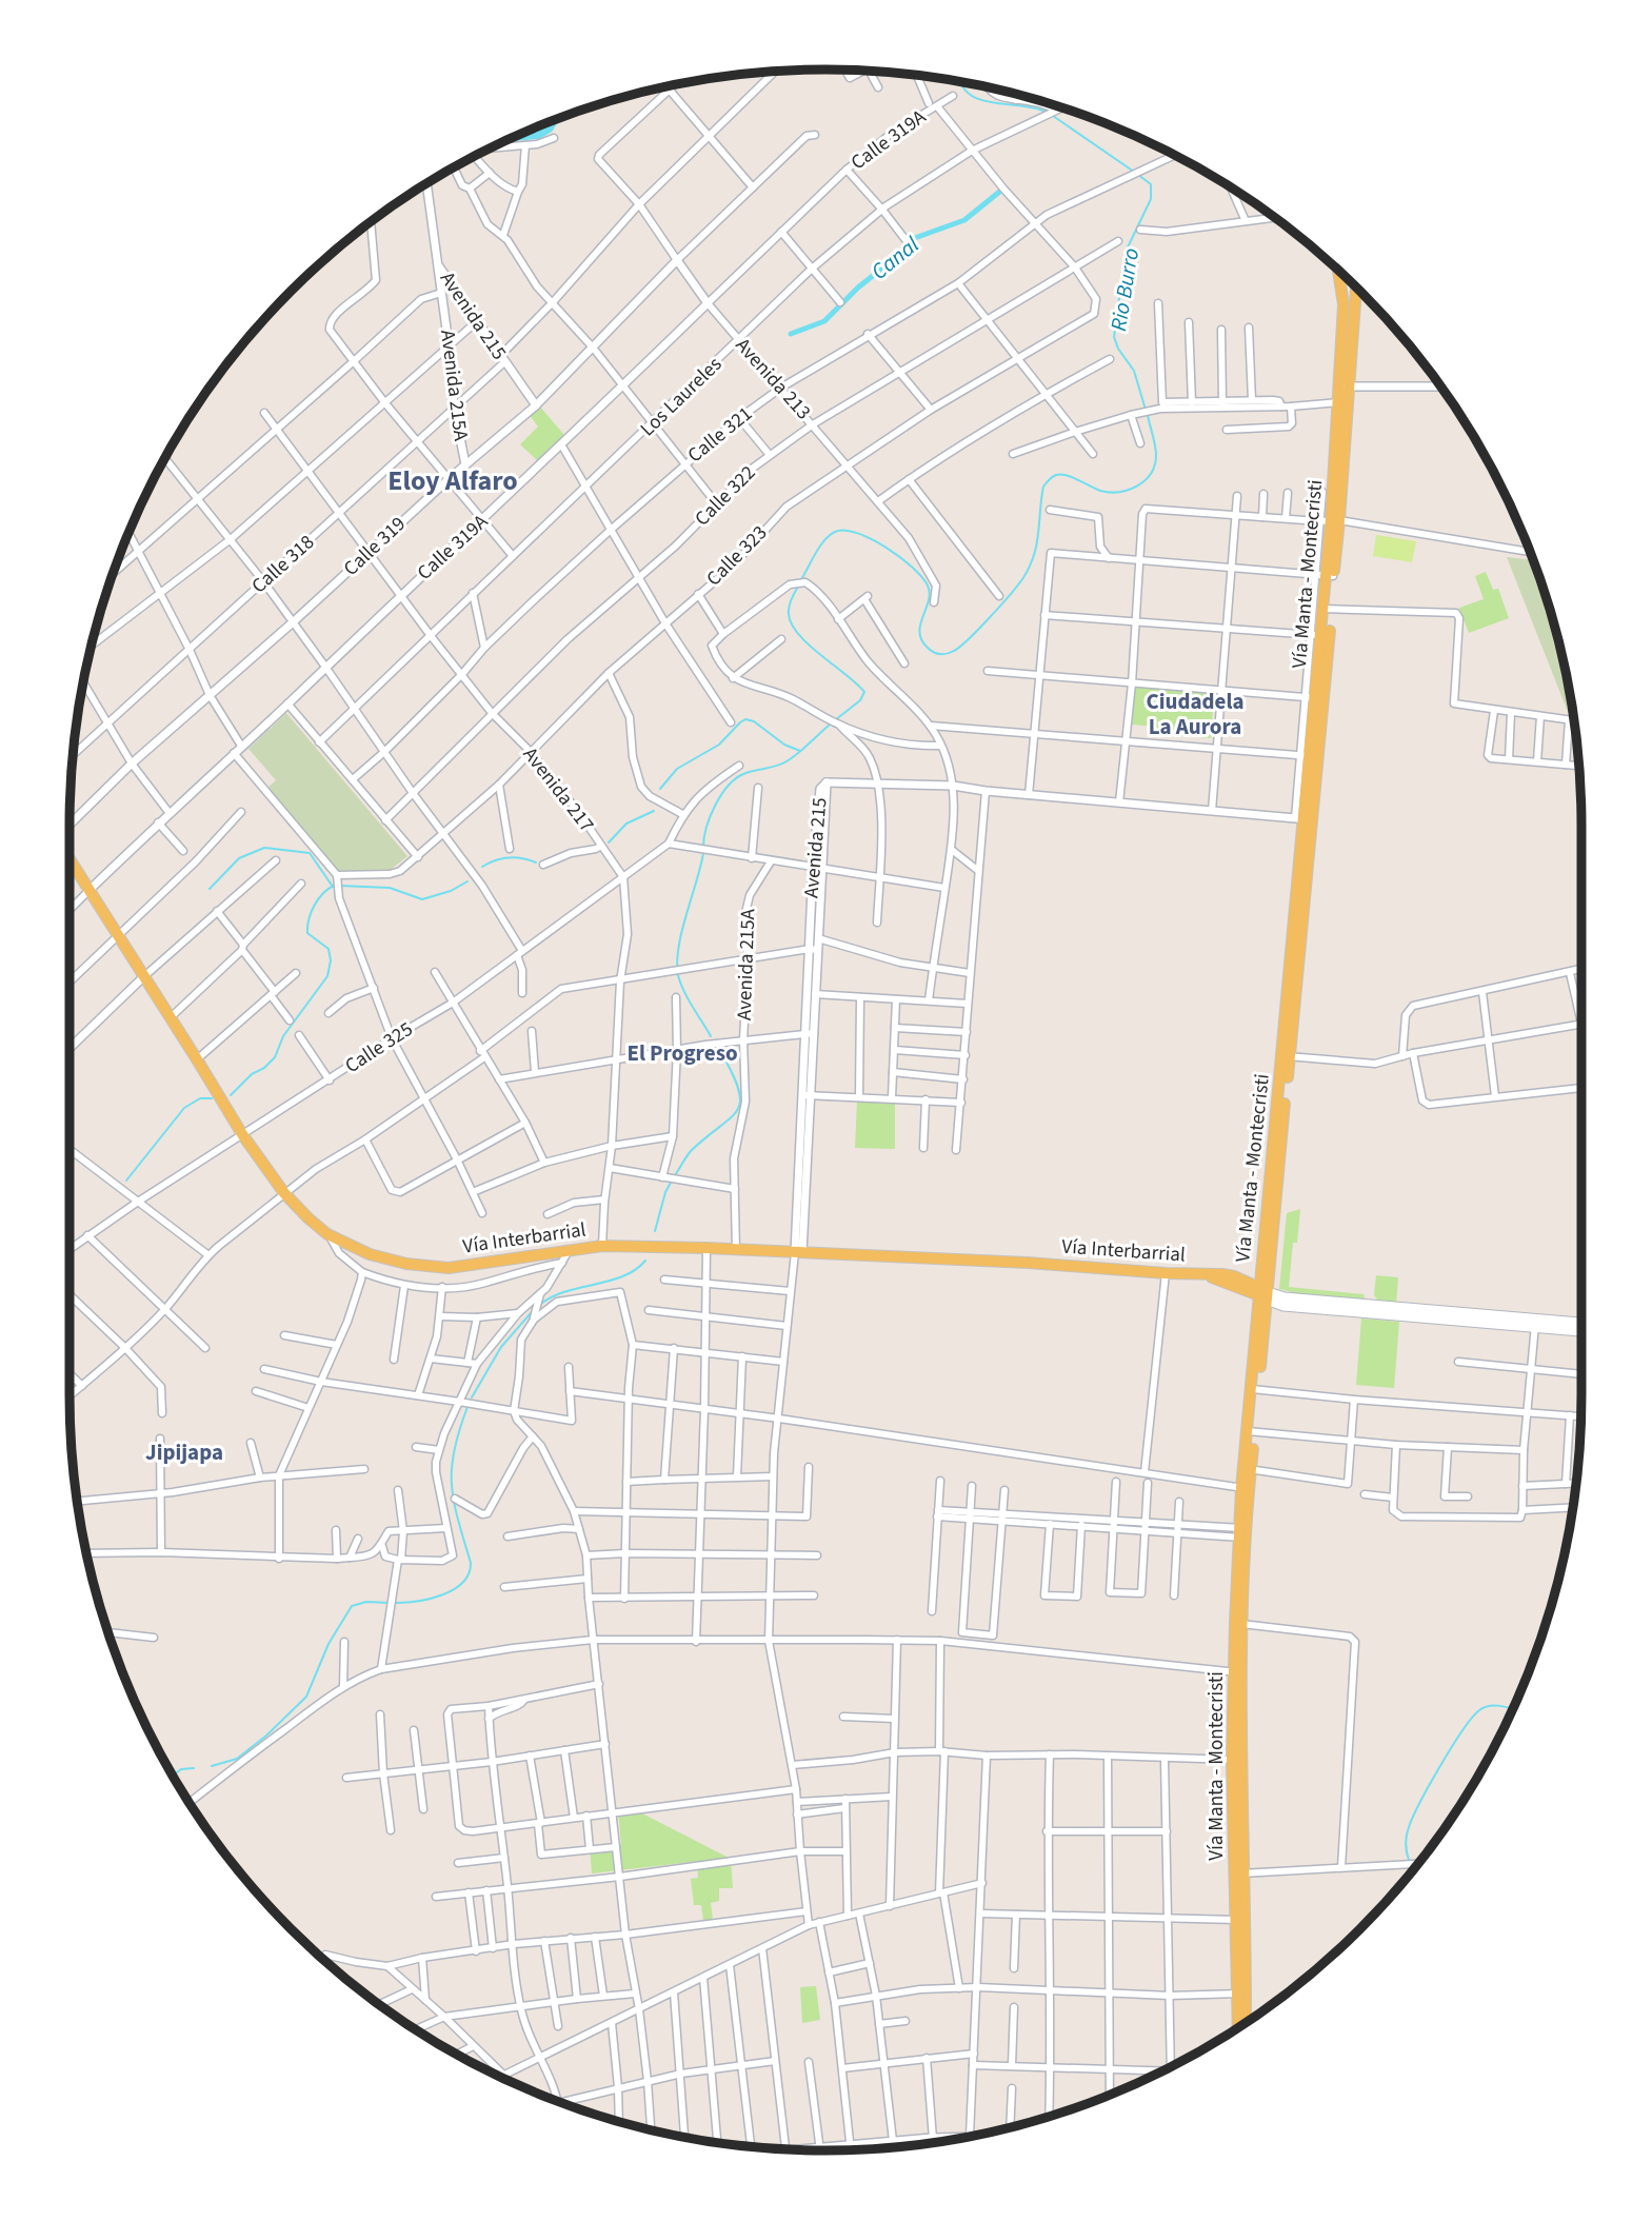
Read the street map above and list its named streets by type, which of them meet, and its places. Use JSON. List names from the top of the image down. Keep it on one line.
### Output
{"streets":{"main road":["Vía Manta - Montecristi","Vía Interbarrial"],"street":["Calle 319A","Avenida 215","Avenida 213","Avenida 215A","Los Laureles","Calle 321","Calle 322","Calle 319","Calle 323","Calle 318","Avenida 217","Calle 325"]},"crossings":[["Calle 319A","Avenida 213"],["Calle 319A","Avenida 217"],["Calle 319A","Vía Interbarrial"],["Avenida 215","Avenida 215A"],["Avenida 215","Calle 319"],["Avenida 215","Calle 318"],["Avenida 215","Vía Interbarrial"],["Avenida 213","Los Laureles"],["Avenida 213","Calle 321"],["Avenida 213","Calle 322"],["Avenida 213","Calle 319"],["Avenida 213","Calle 323"],["Avenida 213","Calle 318"],["Avenida 215A","Calle 319"],["Avenida 215A","Calle 318"],["Avenida 215A","Vía Interbarrial"],["Los Laureles","Avenida 217"],["Calle 321","Avenida 217"],["Calle 322","Calle 323"],["Calle 322","Avenida 217"],["Calle 319","Avenida 217"],["Calle 323","Avenida 217"],["Calle 318","Avenida 217"],["Vía Manta - Montecristi","Vía Interbarrial"],["Avenida 217","Calle 325"],["Avenida 217","Vía Interbarrial"],["Calle 325","Vía Interbarrial"]],"districts":["Eloy Alfaro","Ciudadela La Aurora","El Progreso","Jipijapa"],"water":["Canal","Rio Burro"]}
